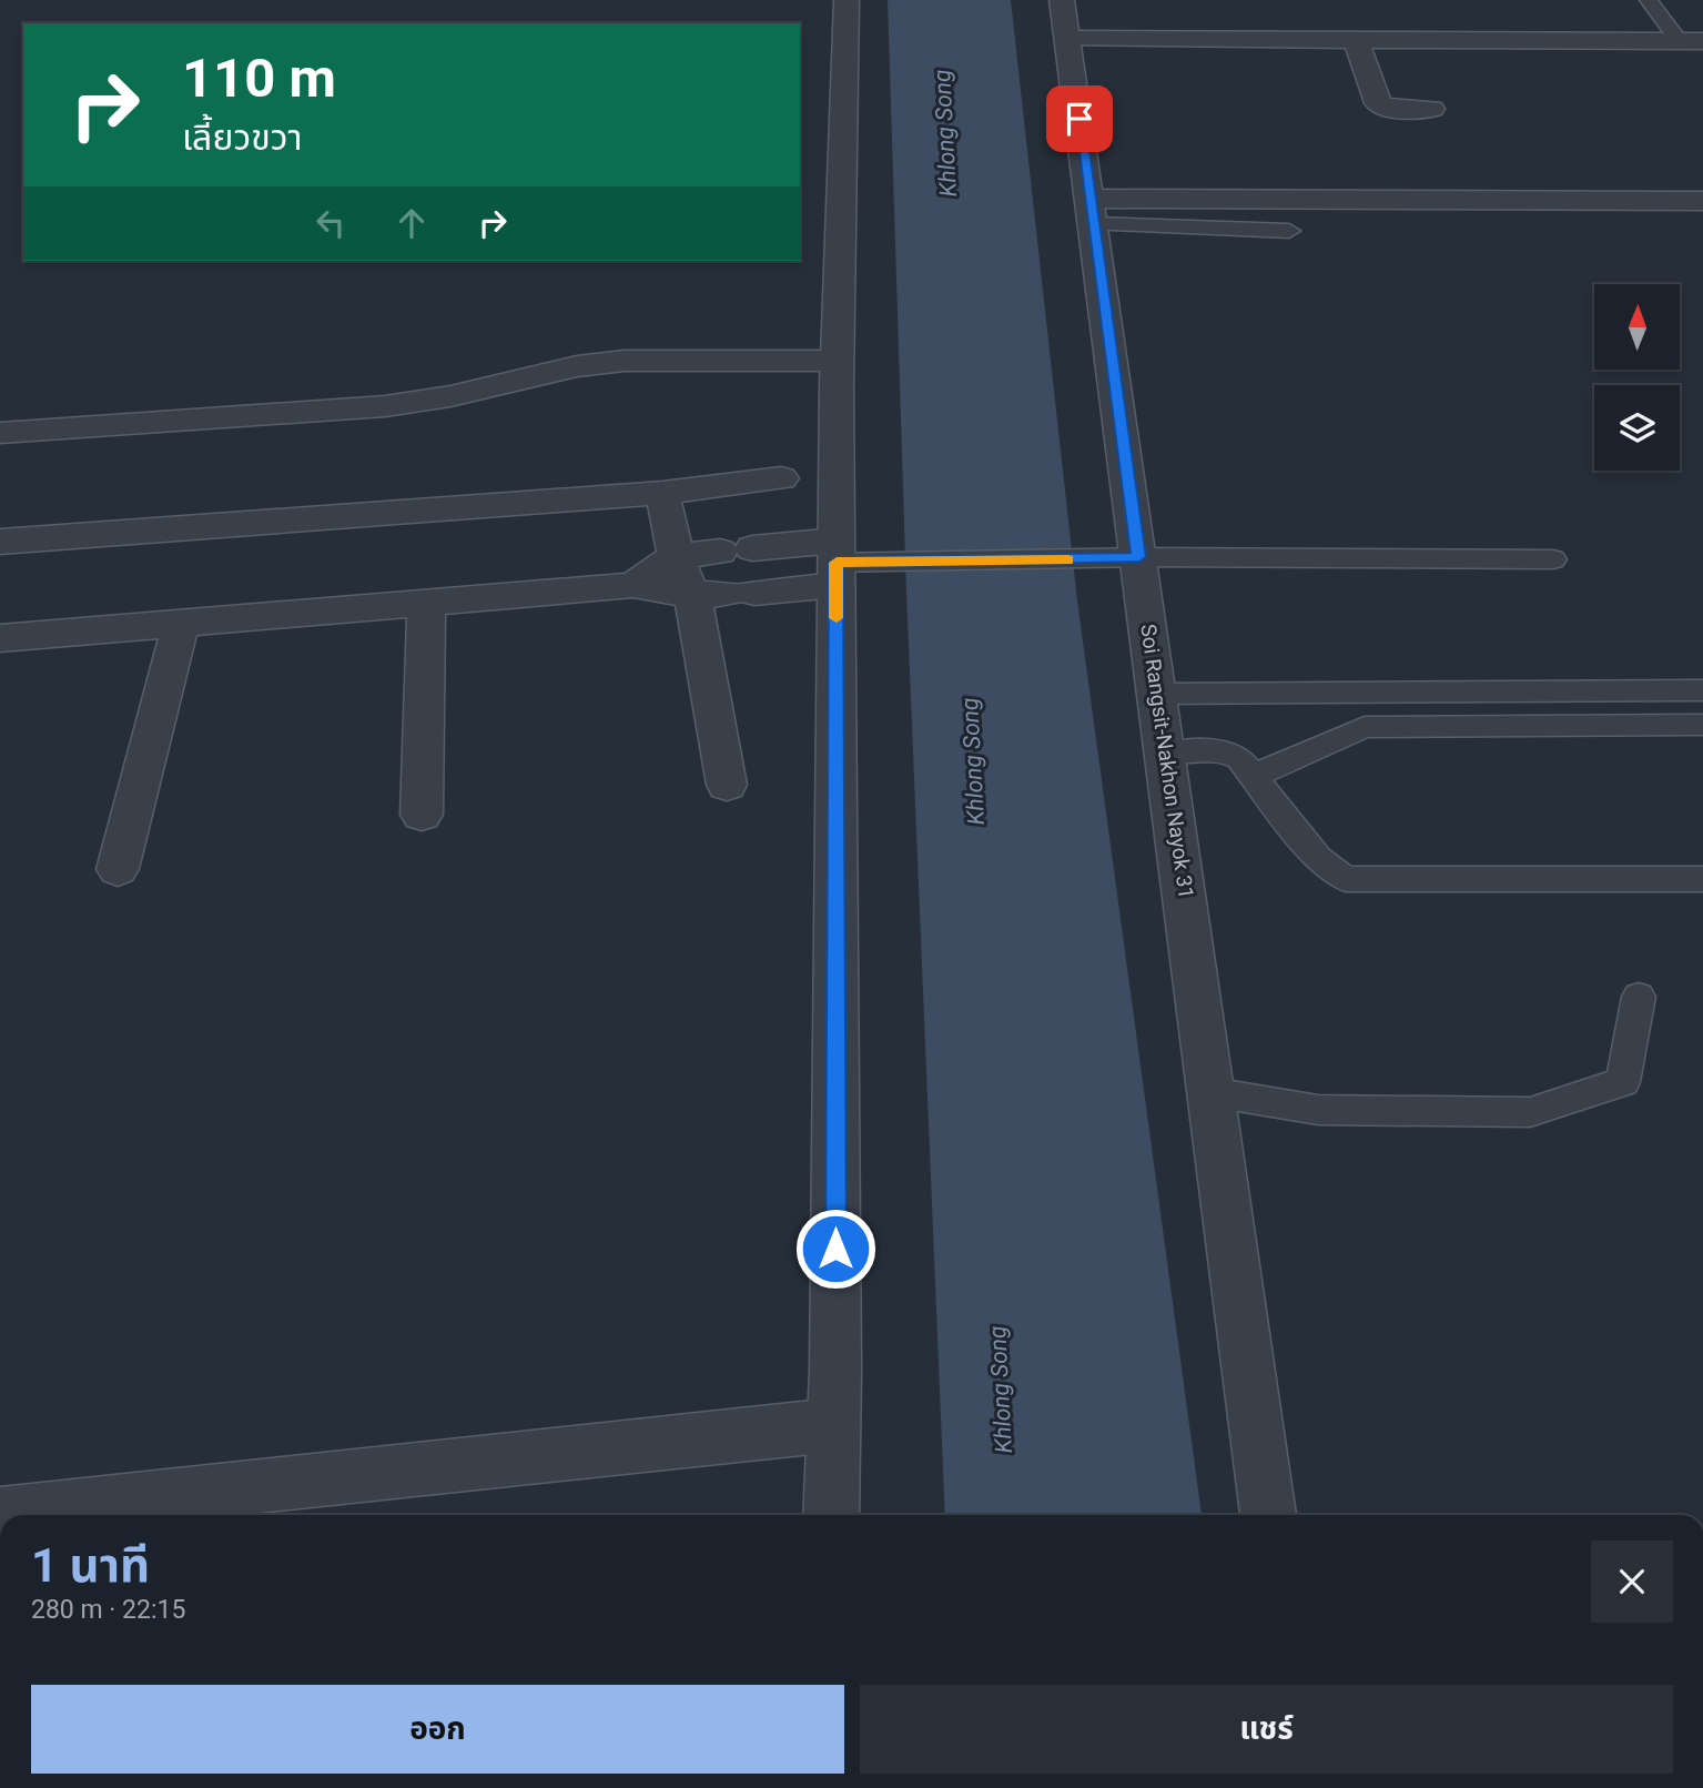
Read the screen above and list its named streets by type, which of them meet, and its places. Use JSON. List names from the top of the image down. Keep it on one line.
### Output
{"streets":{"street":["Soi Rangsit-Nakhon Nayok 31"]},"water":["Khlong Song"],"north":"top","page":{"turn":["110 m","เลี้ยวขวา"],"heading":["1 นาที","280 m · 22:15"],"buttons":["ออก","แชร์"]}}
